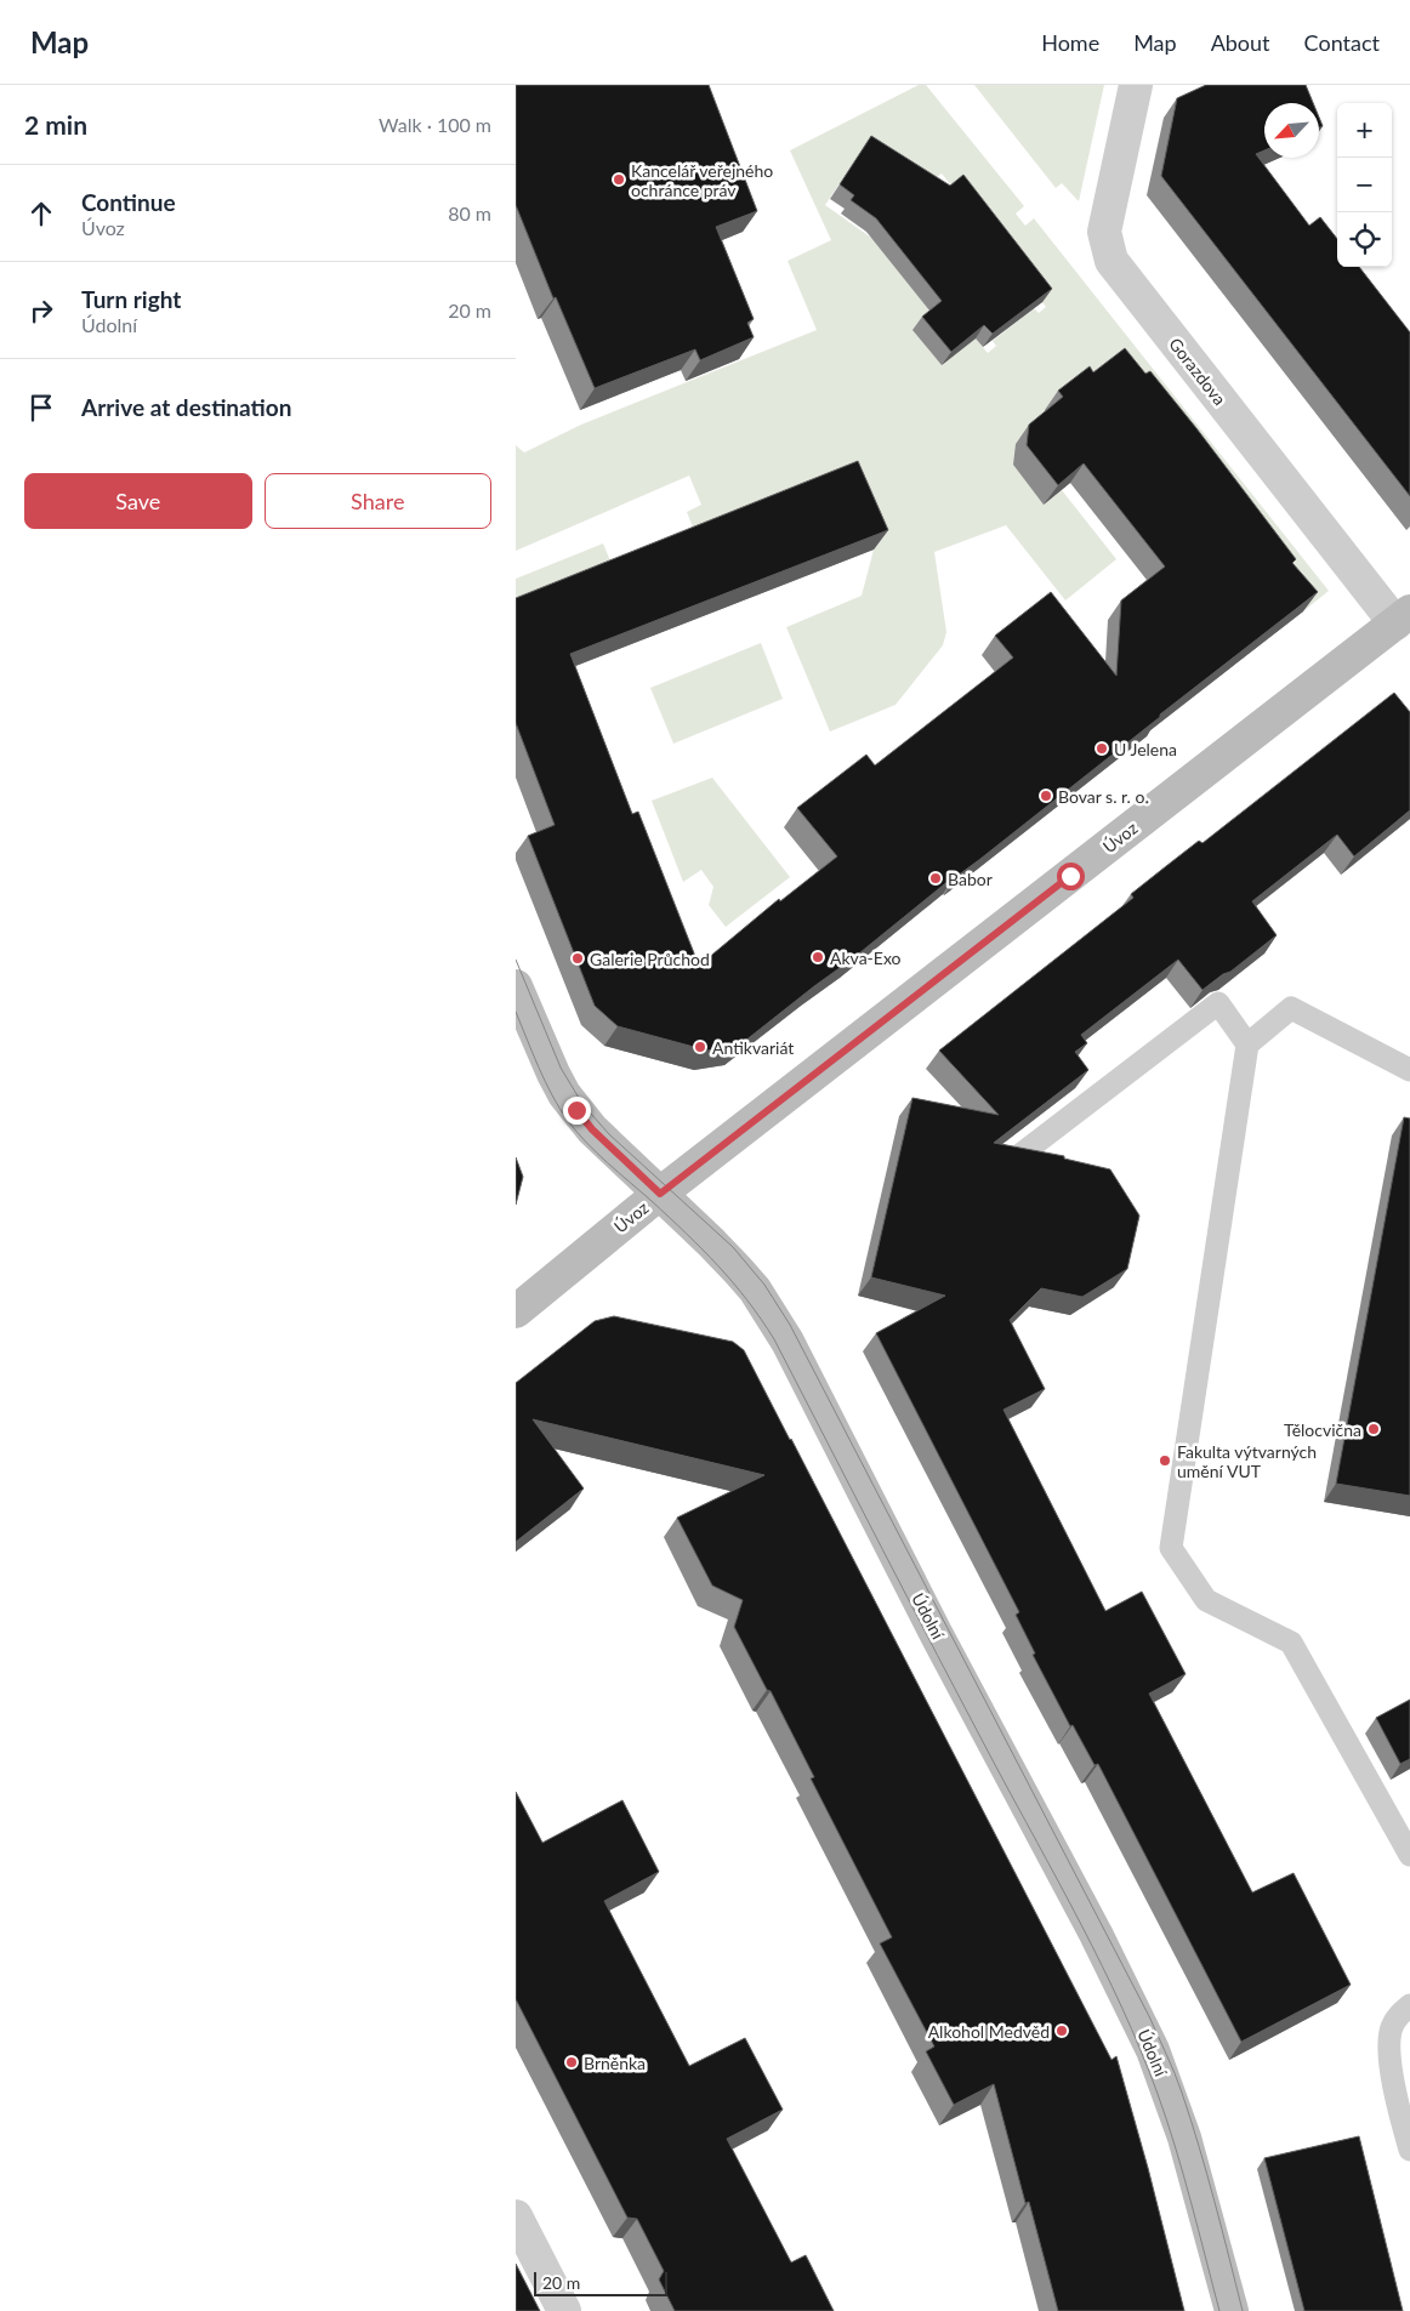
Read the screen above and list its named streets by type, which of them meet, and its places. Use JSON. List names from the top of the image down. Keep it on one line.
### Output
{"streets":{"street":["Gorazdova","Úvoz","Údolní"]},"crossings":[["Gorazdova","Úvoz"],["Úvoz","Údolní"]],"places":["Kancelář veřejného ochránce práv","U Jelena","Bovar s. r. o.","Babor","Akva-Exo","Galerie Průchod","Antikvariát","Tělocvična","Fakulta výtvarných umění VUT","Alkohol Medvěd","Brněnka"],"scale_bar":"20 m","north":"bottom left","page":{"header":"Map","nav":["Home","Map","About","Contact"],"heading":["2 min","Walk · 100 m"],"map_buttons":["+","−"],"list":[["Continue","Úvoz","80 m"],["Turn right","Údolní","20 m"],"Arrive at destination"],"buttons":["Save","Share"],"scale":"20 m"}}
